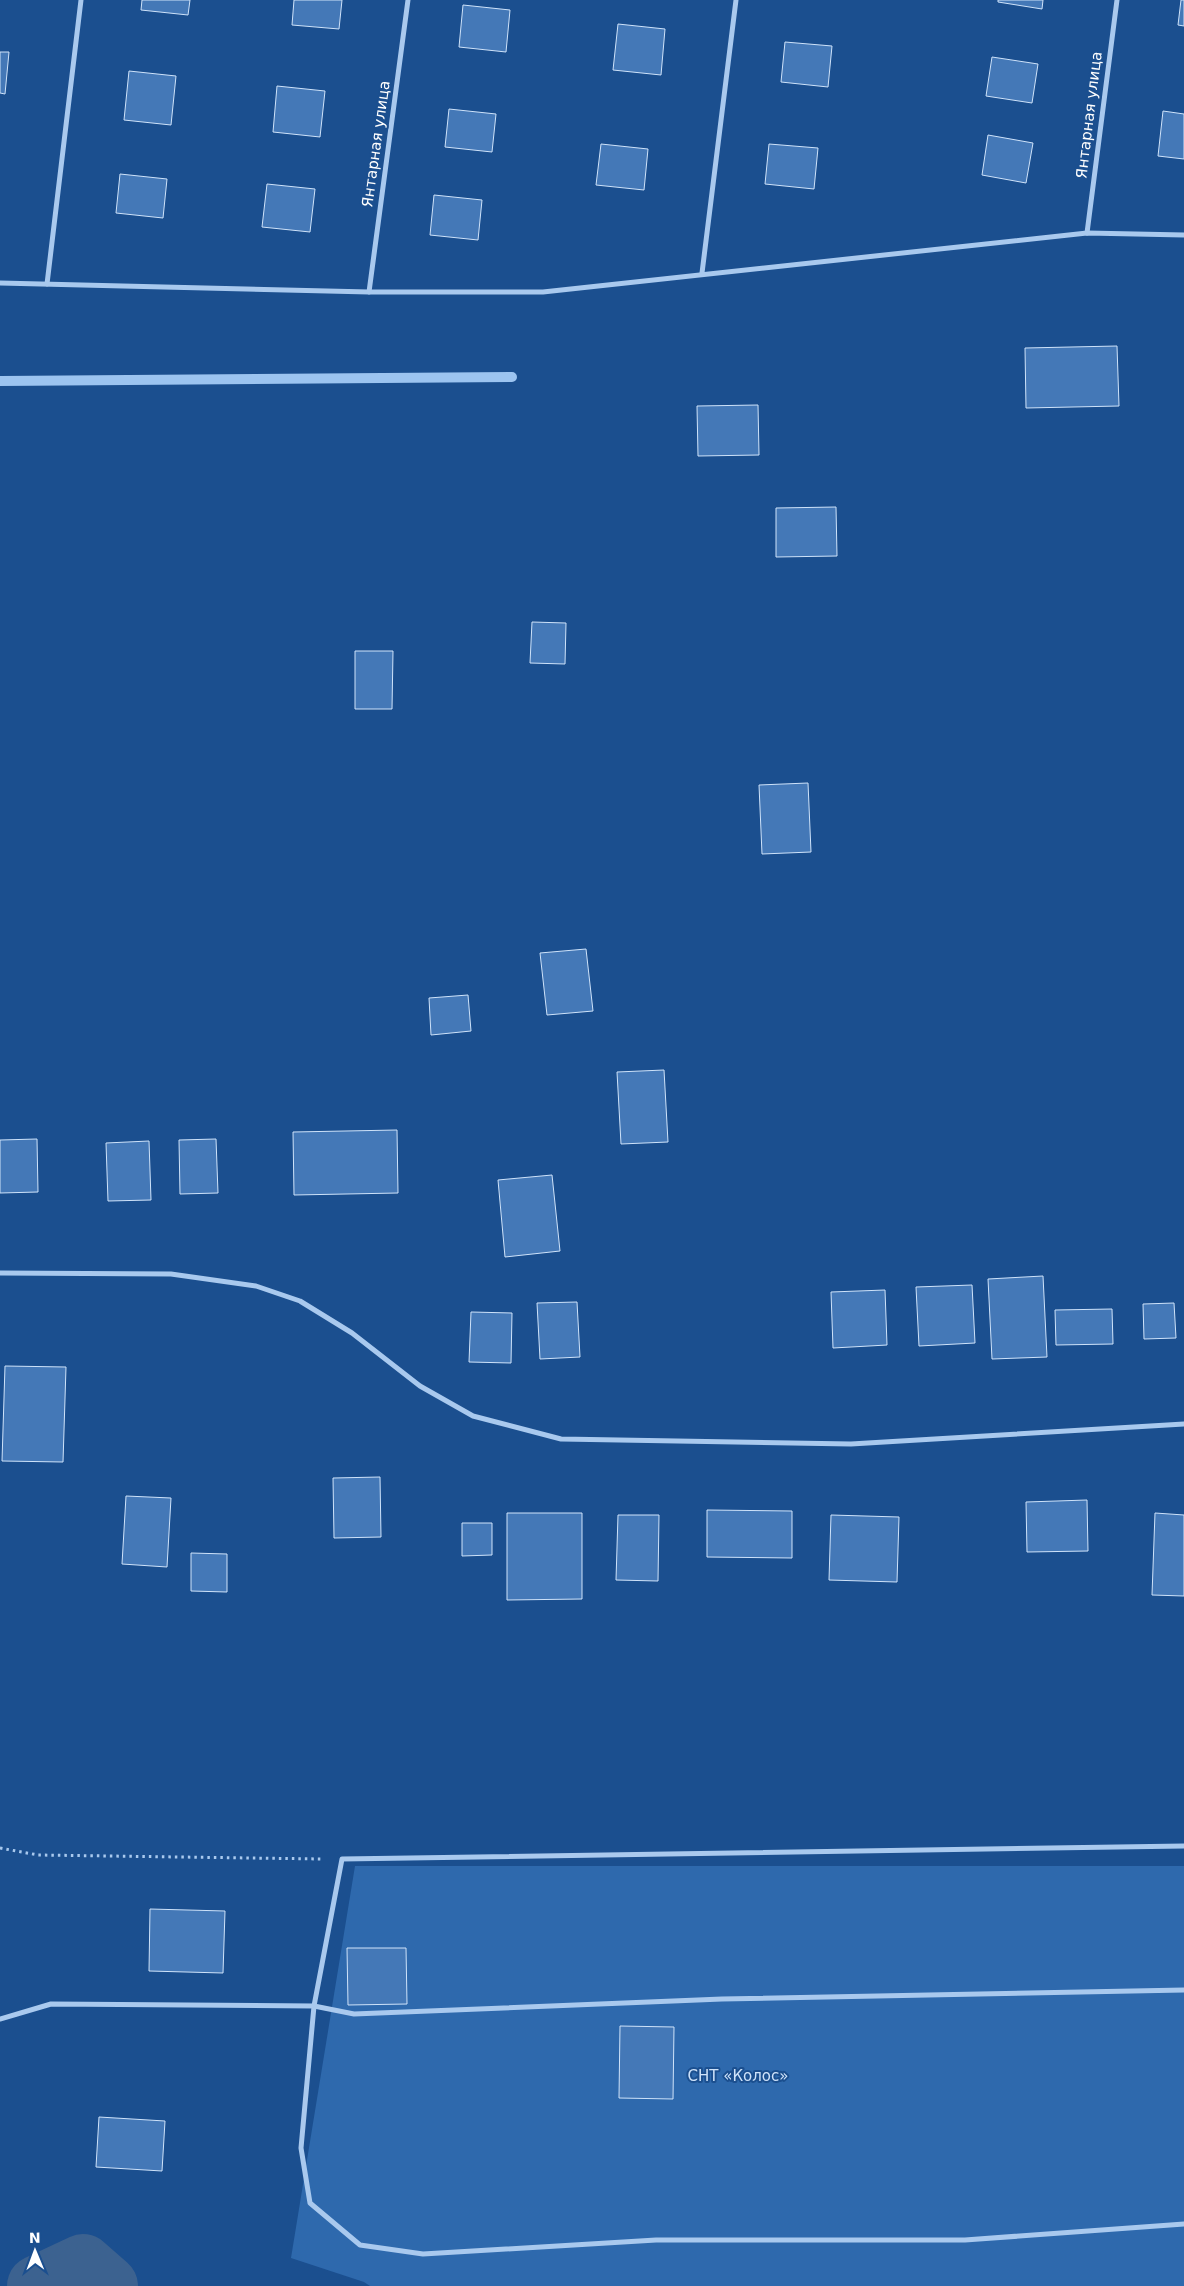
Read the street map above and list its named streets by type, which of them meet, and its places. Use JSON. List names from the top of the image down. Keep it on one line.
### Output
{"streets":{"street":["Янтарная улица"]},"parks":["СНТ «Колос»"],"north":"top"}
